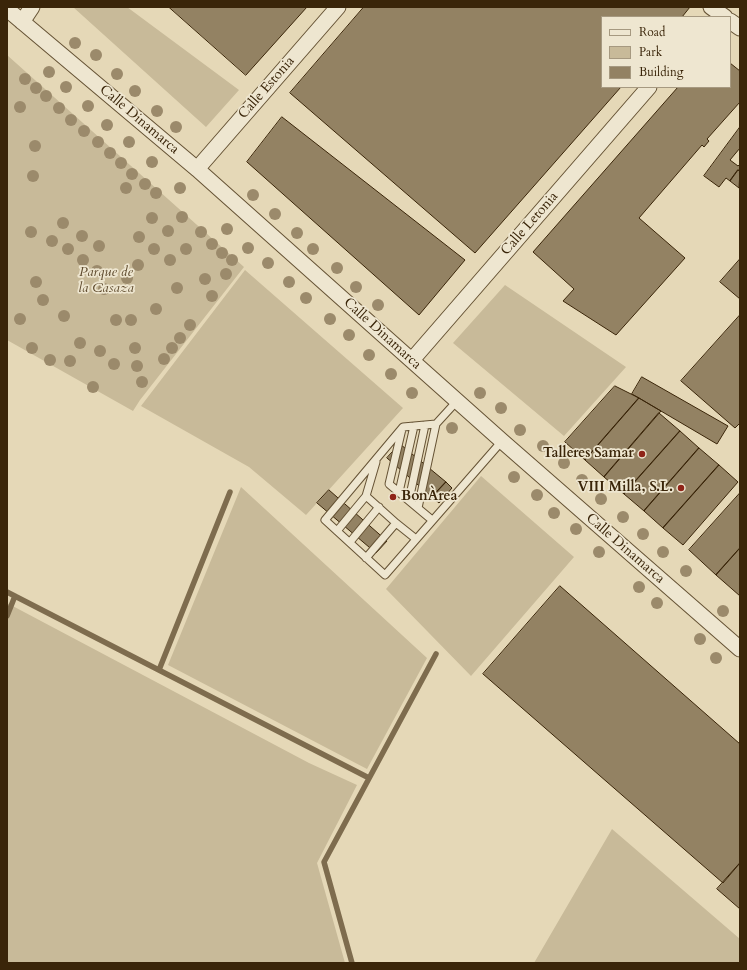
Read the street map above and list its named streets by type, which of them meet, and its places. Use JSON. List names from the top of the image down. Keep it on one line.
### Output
{"streets":{"street":["Calle Estonia","Calle Dinamarca","Calle Letonia"]},"crossings":[["Calle Estonia","Calle Dinamarca"],["Calle Dinamarca","Calle Letonia"]],"parks":["Parque de la Casaza"],"places":["Talleres Samar","VIII Milla, S.L.","BonÀrea"],"legend":["Road","Park","Building"]}
